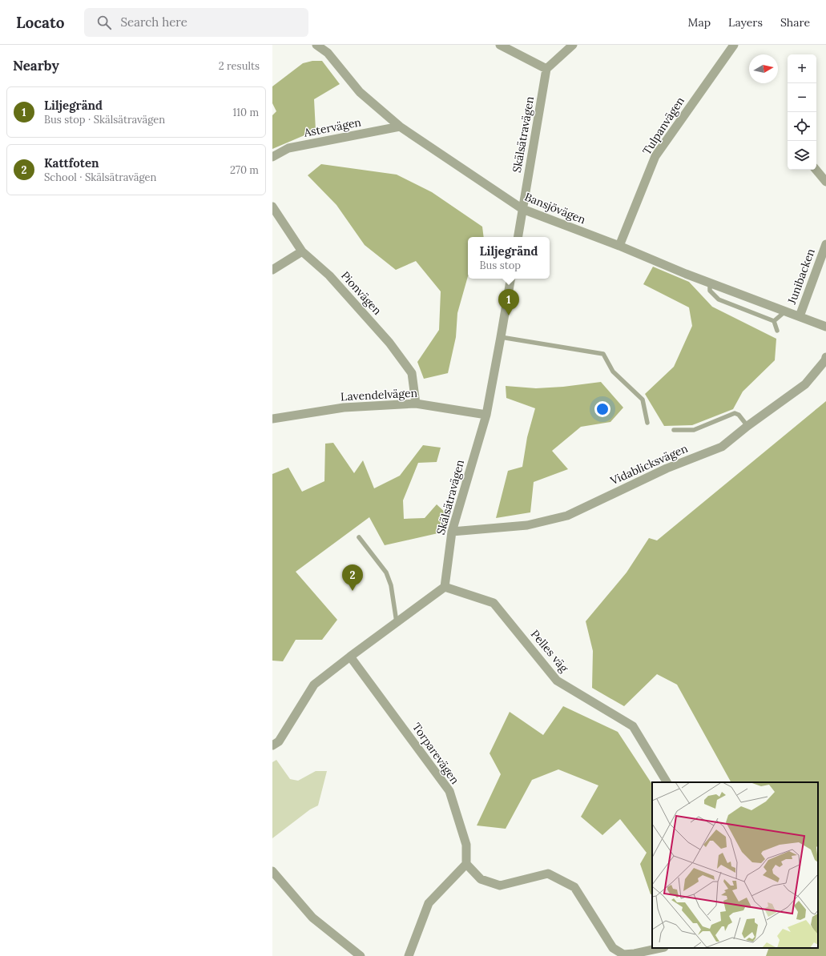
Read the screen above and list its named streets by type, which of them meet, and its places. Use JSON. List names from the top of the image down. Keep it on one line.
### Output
{"streets":{"street":["Tulpanvägen","Astervägen","Skälsätravägen","Bansjövägen","Junibacken","Pionvägen","Lavendelvägen","Vidablicksvägen","Pelles väg","Torparevägen"]},"crossings":[["Tulpanvägen","Bansjövägen"],["Astervägen","Bansjövägen"],["Skälsätravägen","Bansjövägen"],["Skälsätravägen","Lavendelvägen"],["Skälsätravägen","Vidablicksvägen"],["Skälsätravägen","Pelles väg"],["Bansjövägen","Junibacken"],["Pionvägen","Lavendelvägen"]],"north":"right","page":{"header":"Locato","search":"Search here","nav":["Map","Layers","Share"],"heading":["Nearby","2 results"],"map_buttons":["+","−"],"list":[{"mark":"1","name":"Liljegränd","note":"Bus stop · Skälsätravägen","value":"110 m"},{"mark":"2","name":"Kattfoten","note":"School · Skälsätravägen","value":"270 m"}],"popup":["Liljegränd","Bus stop"],"pins":["1","2"]}}
